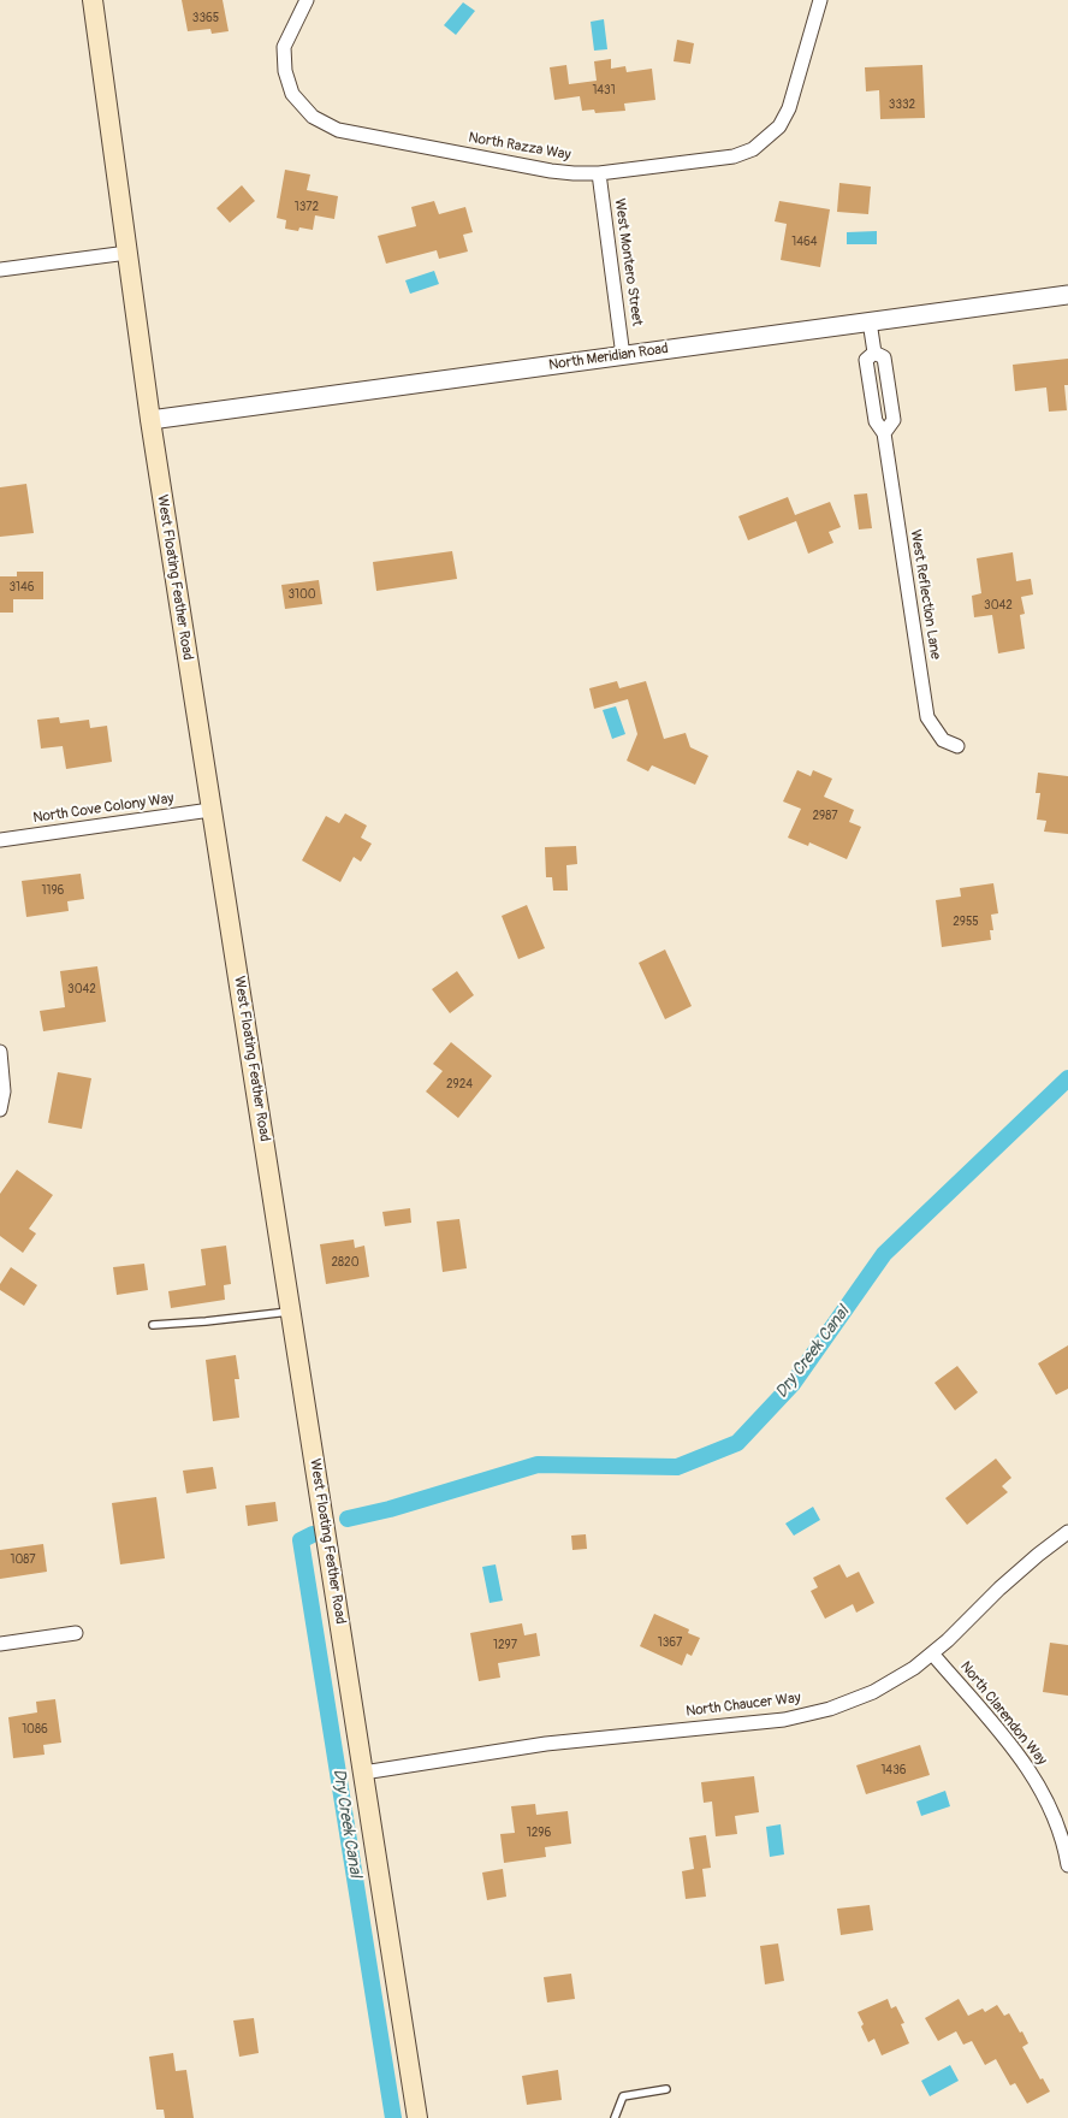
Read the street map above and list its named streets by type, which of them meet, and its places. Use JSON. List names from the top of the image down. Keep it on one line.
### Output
{"streets":{"main road":["West Floating Feather Road"],"street":["North Razza Way","West Montero Street","North Meridian Road","West Reflection Lane","North Cove Colony Way","North Chaucer Way","North Clarendon Way"]},"crossings":[["North Razza Way","West Montero Street"],["West Montero Street","North Meridian Road"],["North Meridian Road","West Floating Feather Road"],["North Meridian Road","West Reflection Lane"],["West Floating Feather Road","North Cove Colony Way"],["West Floating Feather Road","North Chaucer Way"],["North Chaucer Way","North Clarendon Way"]],"water":["Dry Creek Canal"],"house_numbers":["3365","1431","3332","1372","1464","3146","3100","3042","2987","1196","2955","3042","2924","2820","1087","1367","1297","1086","1436","1296"]}
